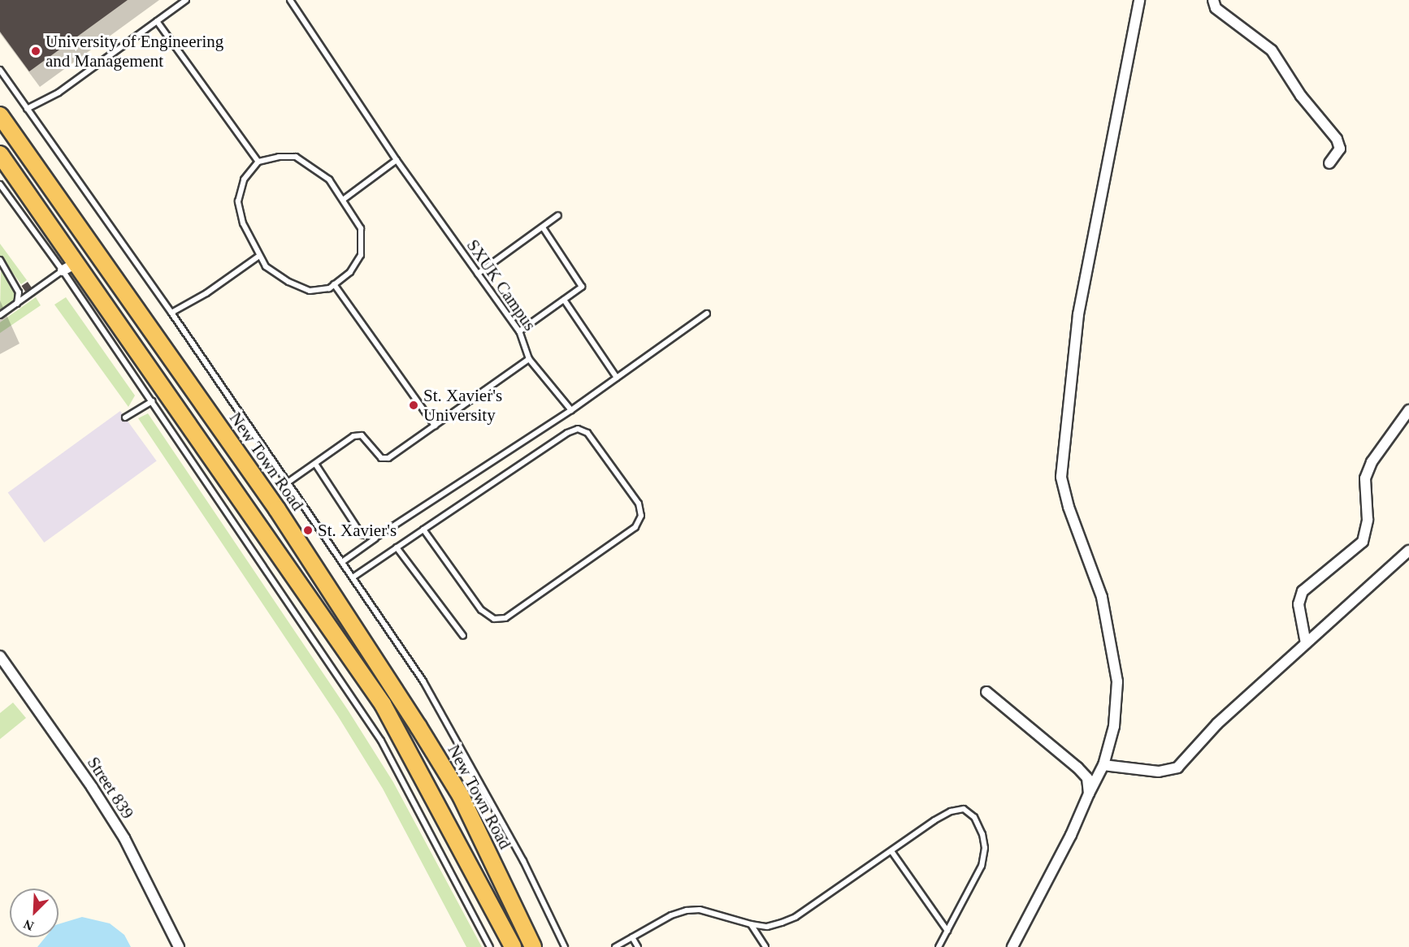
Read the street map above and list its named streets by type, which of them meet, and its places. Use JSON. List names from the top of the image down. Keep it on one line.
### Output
{"streets":{"main road":["New Town Road"],"street":["Street 839"],"lane":["SXUK Campus"]},"places":["University of Engineering and Management","St. Xavier's University","St. Xavier's"],"north":"bottom left"}
